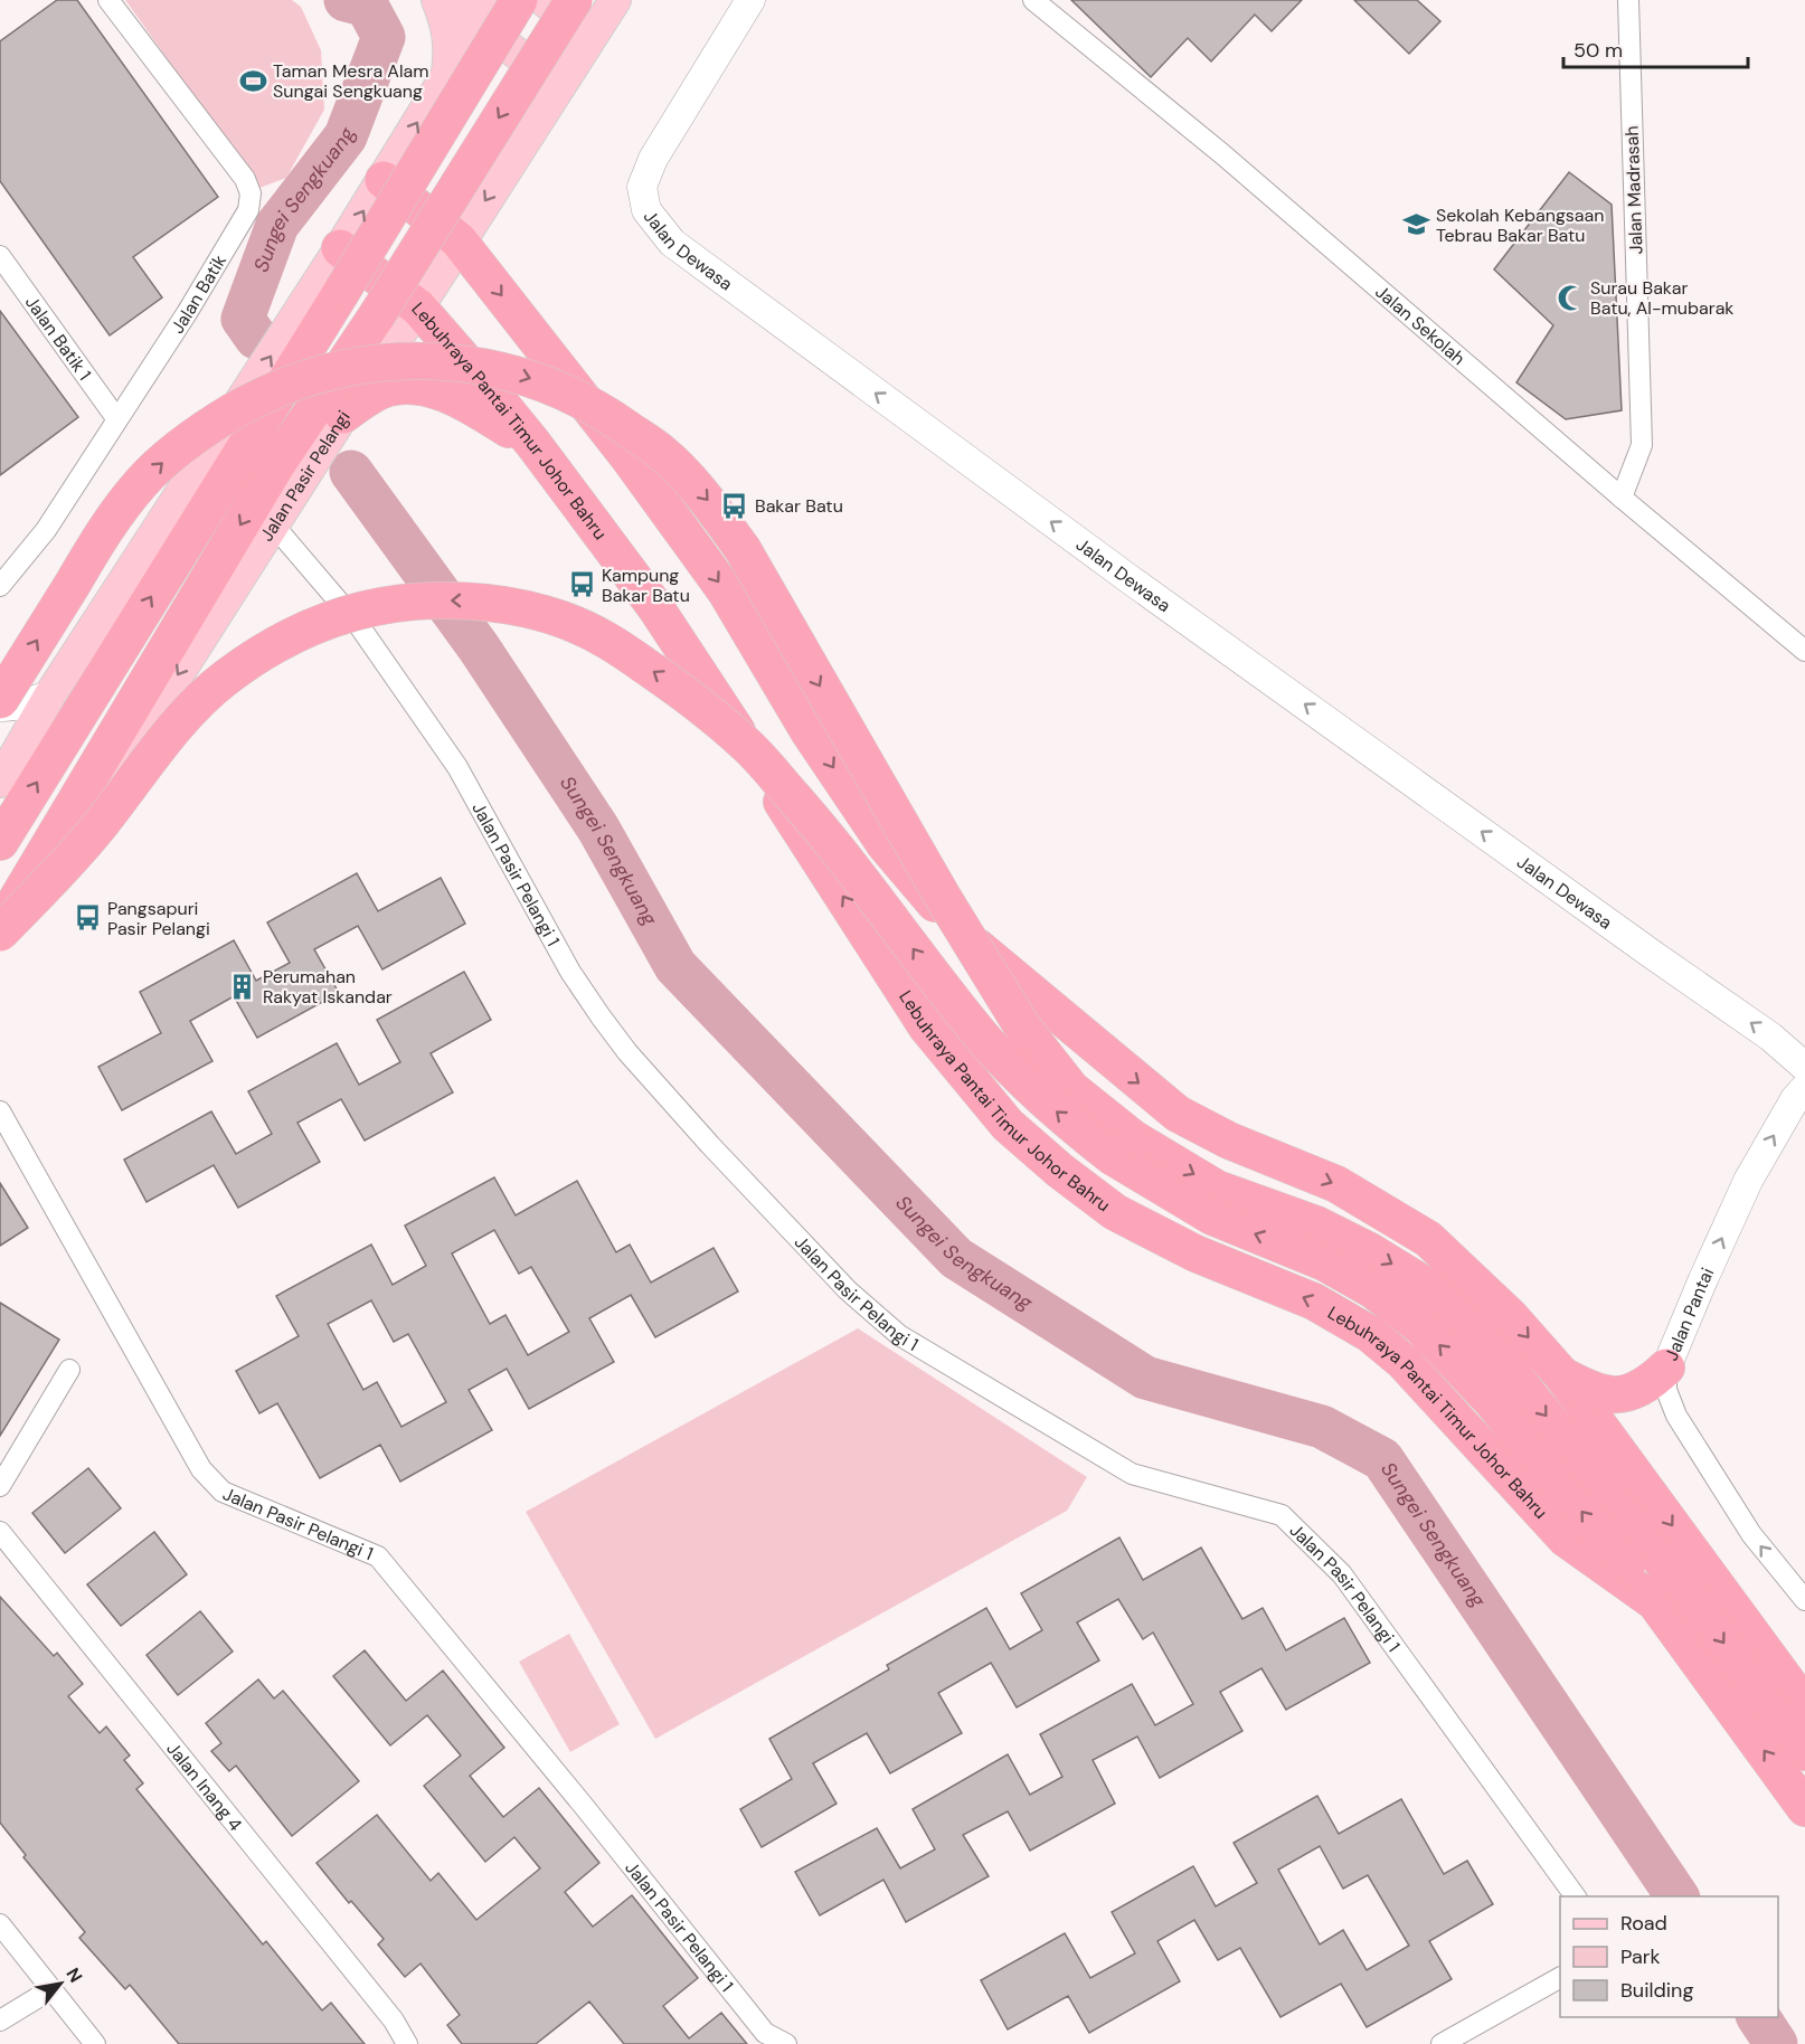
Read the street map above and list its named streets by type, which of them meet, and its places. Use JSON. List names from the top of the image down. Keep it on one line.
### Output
{"streets":{"highway":["Lebuhraya Pantai Timur Johor Bahru"],"main road":["Jalan Pasir Pelangi"],"street":["Jalan Madrasah","Jalan Dewasa","Jalan Batik","Jalan Sekolah","Jalan Batik 1","Jalan Pasir Pelangi 1","Jalan Pantai","Jalan Inang 4"]},"crossings":[["Jalan Madrasah","Jalan Sekolah"],["Jalan Batik","Jalan Batik 1"],["Lebuhraya Pantai Timur Johor Bahru","Jalan Pasir Pelangi"],["Jalan Pasir Pelangi","Jalan Pasir Pelangi 1"]],"one_way":["Jalan Dewasa","Jalan Pantai"],"water":["Sungei Sengkuang"],"places":{"sports":["Taman Mesra Alam Sungai Sengkuang"],"school or university":["Sekolah Kebangsaan Tebrau Bakar Batu"],"mosque":["Surau Bakar Batu, Al-mubarak"],"bus stop":["Bakar Batu","Kampung Bakar Batu","Pangsapuri Pasir Pelangi"],"building":["Perumahan Rakyat Iskandar"]},"legend":["Road","Park","Building"],"scale_bar":"50 m","north":"top right"}
